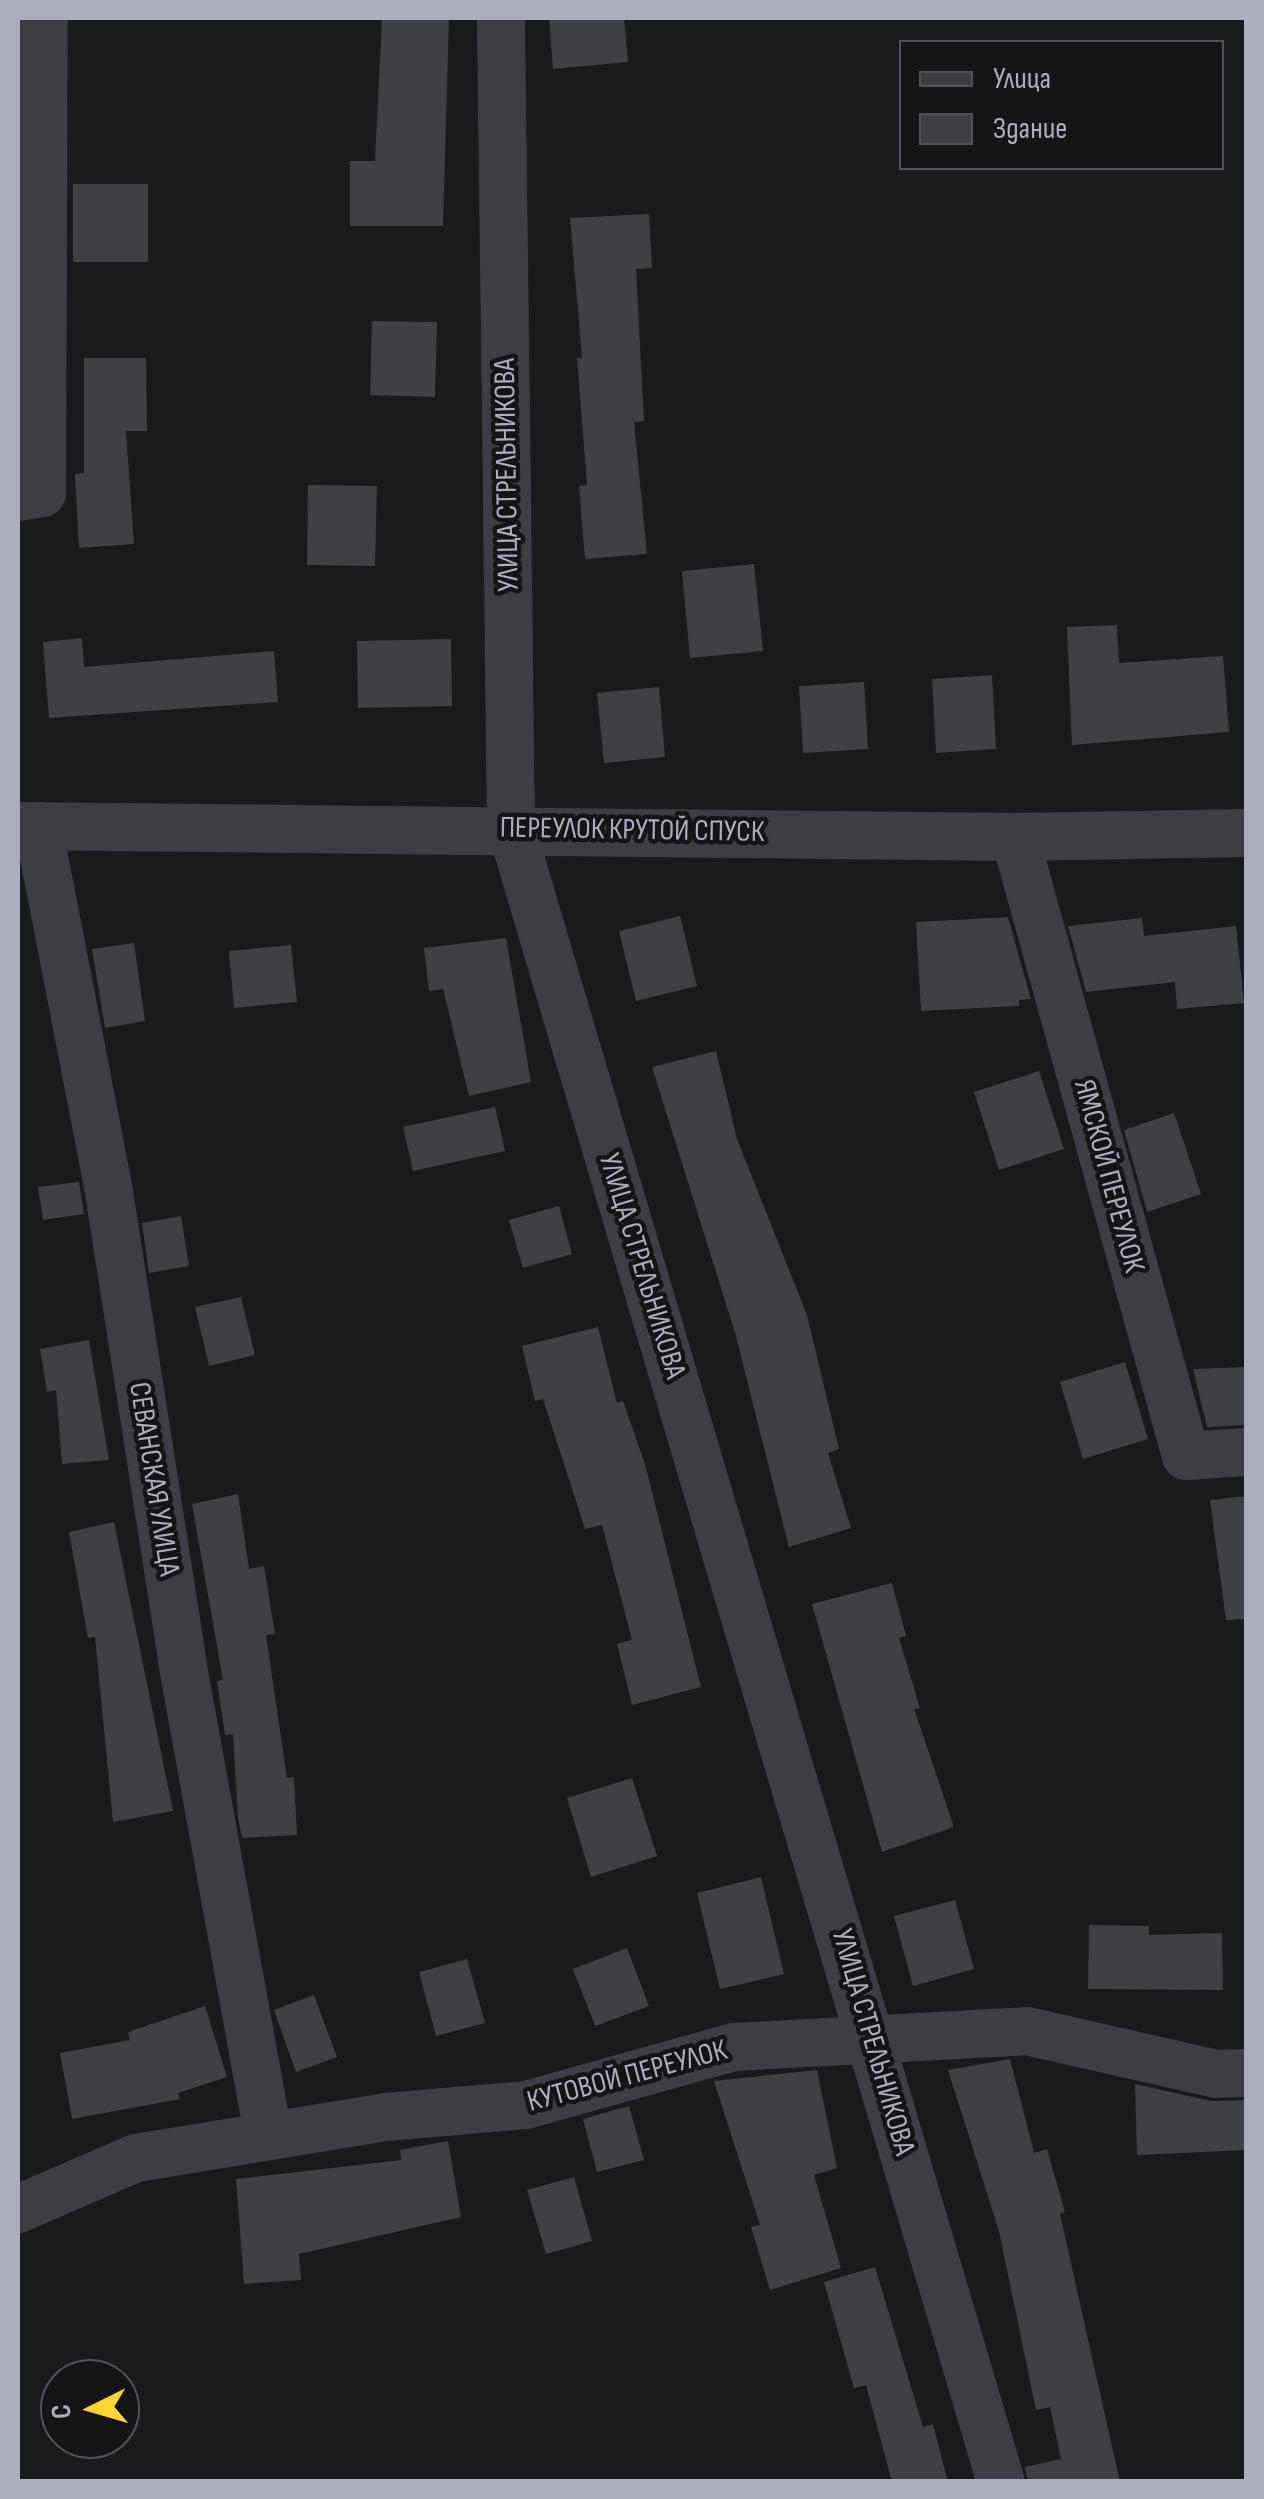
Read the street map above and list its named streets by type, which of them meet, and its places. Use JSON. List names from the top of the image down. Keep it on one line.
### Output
{"streets":{"street":["УЛИЦА СТРЕЛЬНИКОВА","ПЕРЕУЛОК КРУТОЙ СПУСК","ЯМСКОЙ ПЕРЕУЛОК","СЕВАНСКАЯ УЛИЦА","КУТОВОЙ ПЕРЕУЛОК"]},"crossings":[["УЛИЦА СТРЕЛЬНИКОВА","ПЕРЕУЛОК КРУТОЙ СПУСК"],["УЛИЦА СТРЕЛЬНИКОВА","КУТОВОЙ ПЕРЕУЛОК"],["ПЕРЕУЛОК КРУТОЙ СПУСК","ЯМСКОЙ ПЕРЕУЛОК"],["ПЕРЕУЛОК КРУТОЙ СПУСК","СЕВАНСКАЯ УЛИЦА"],["СЕВАНСКАЯ УЛИЦА","КУТОВОЙ ПЕРЕУЛОК"]],"legend":["Улица","Здание"],"north":"left"}
